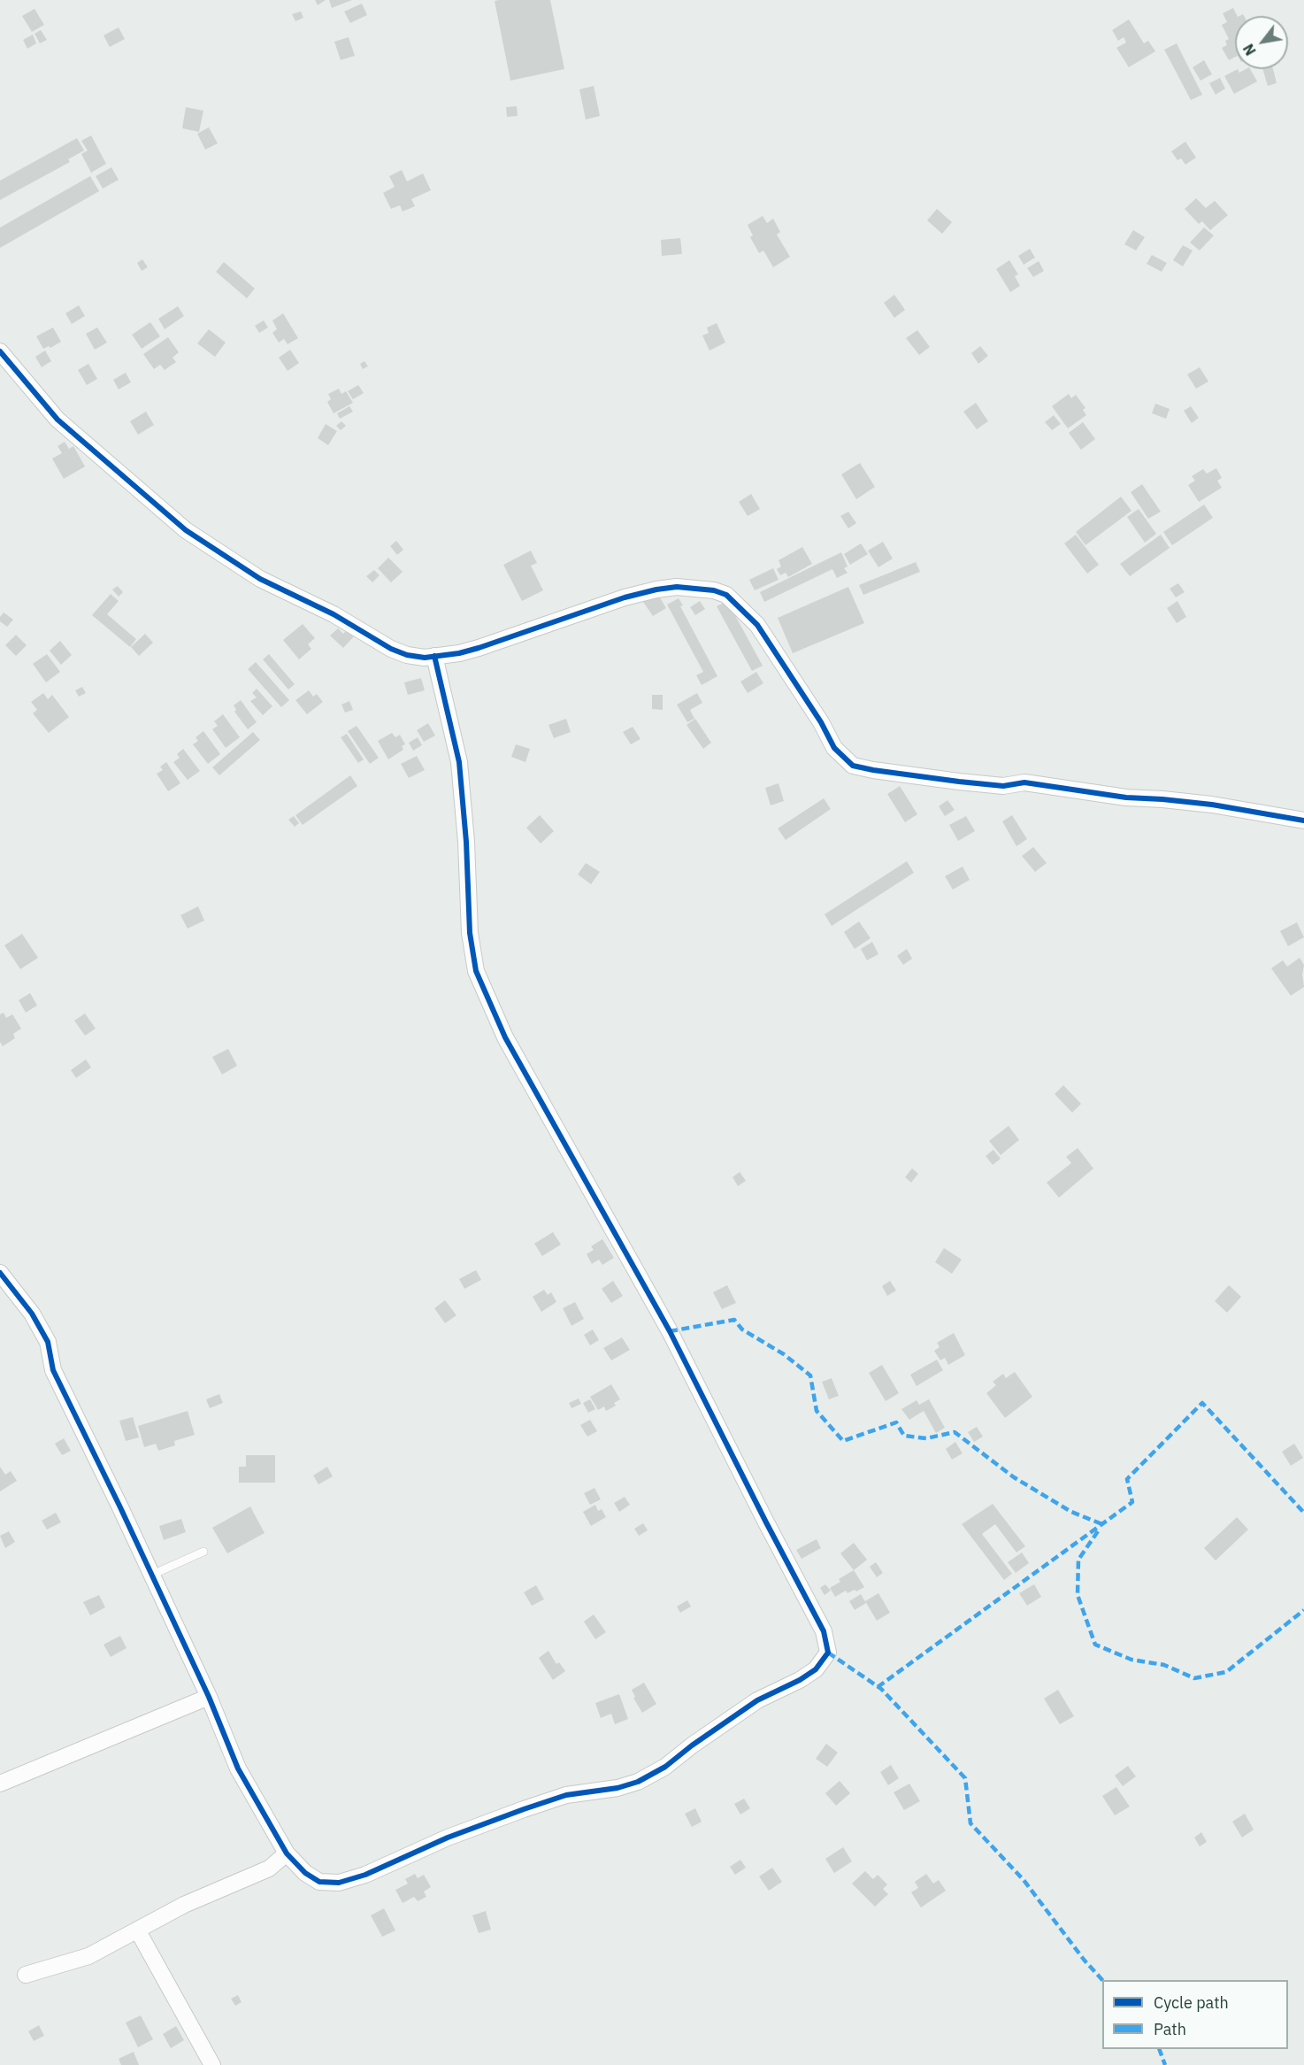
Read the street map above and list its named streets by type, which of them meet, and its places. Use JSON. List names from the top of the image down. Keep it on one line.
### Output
{"legend":["Cycle path","Path"],"north":"bottom left"}
